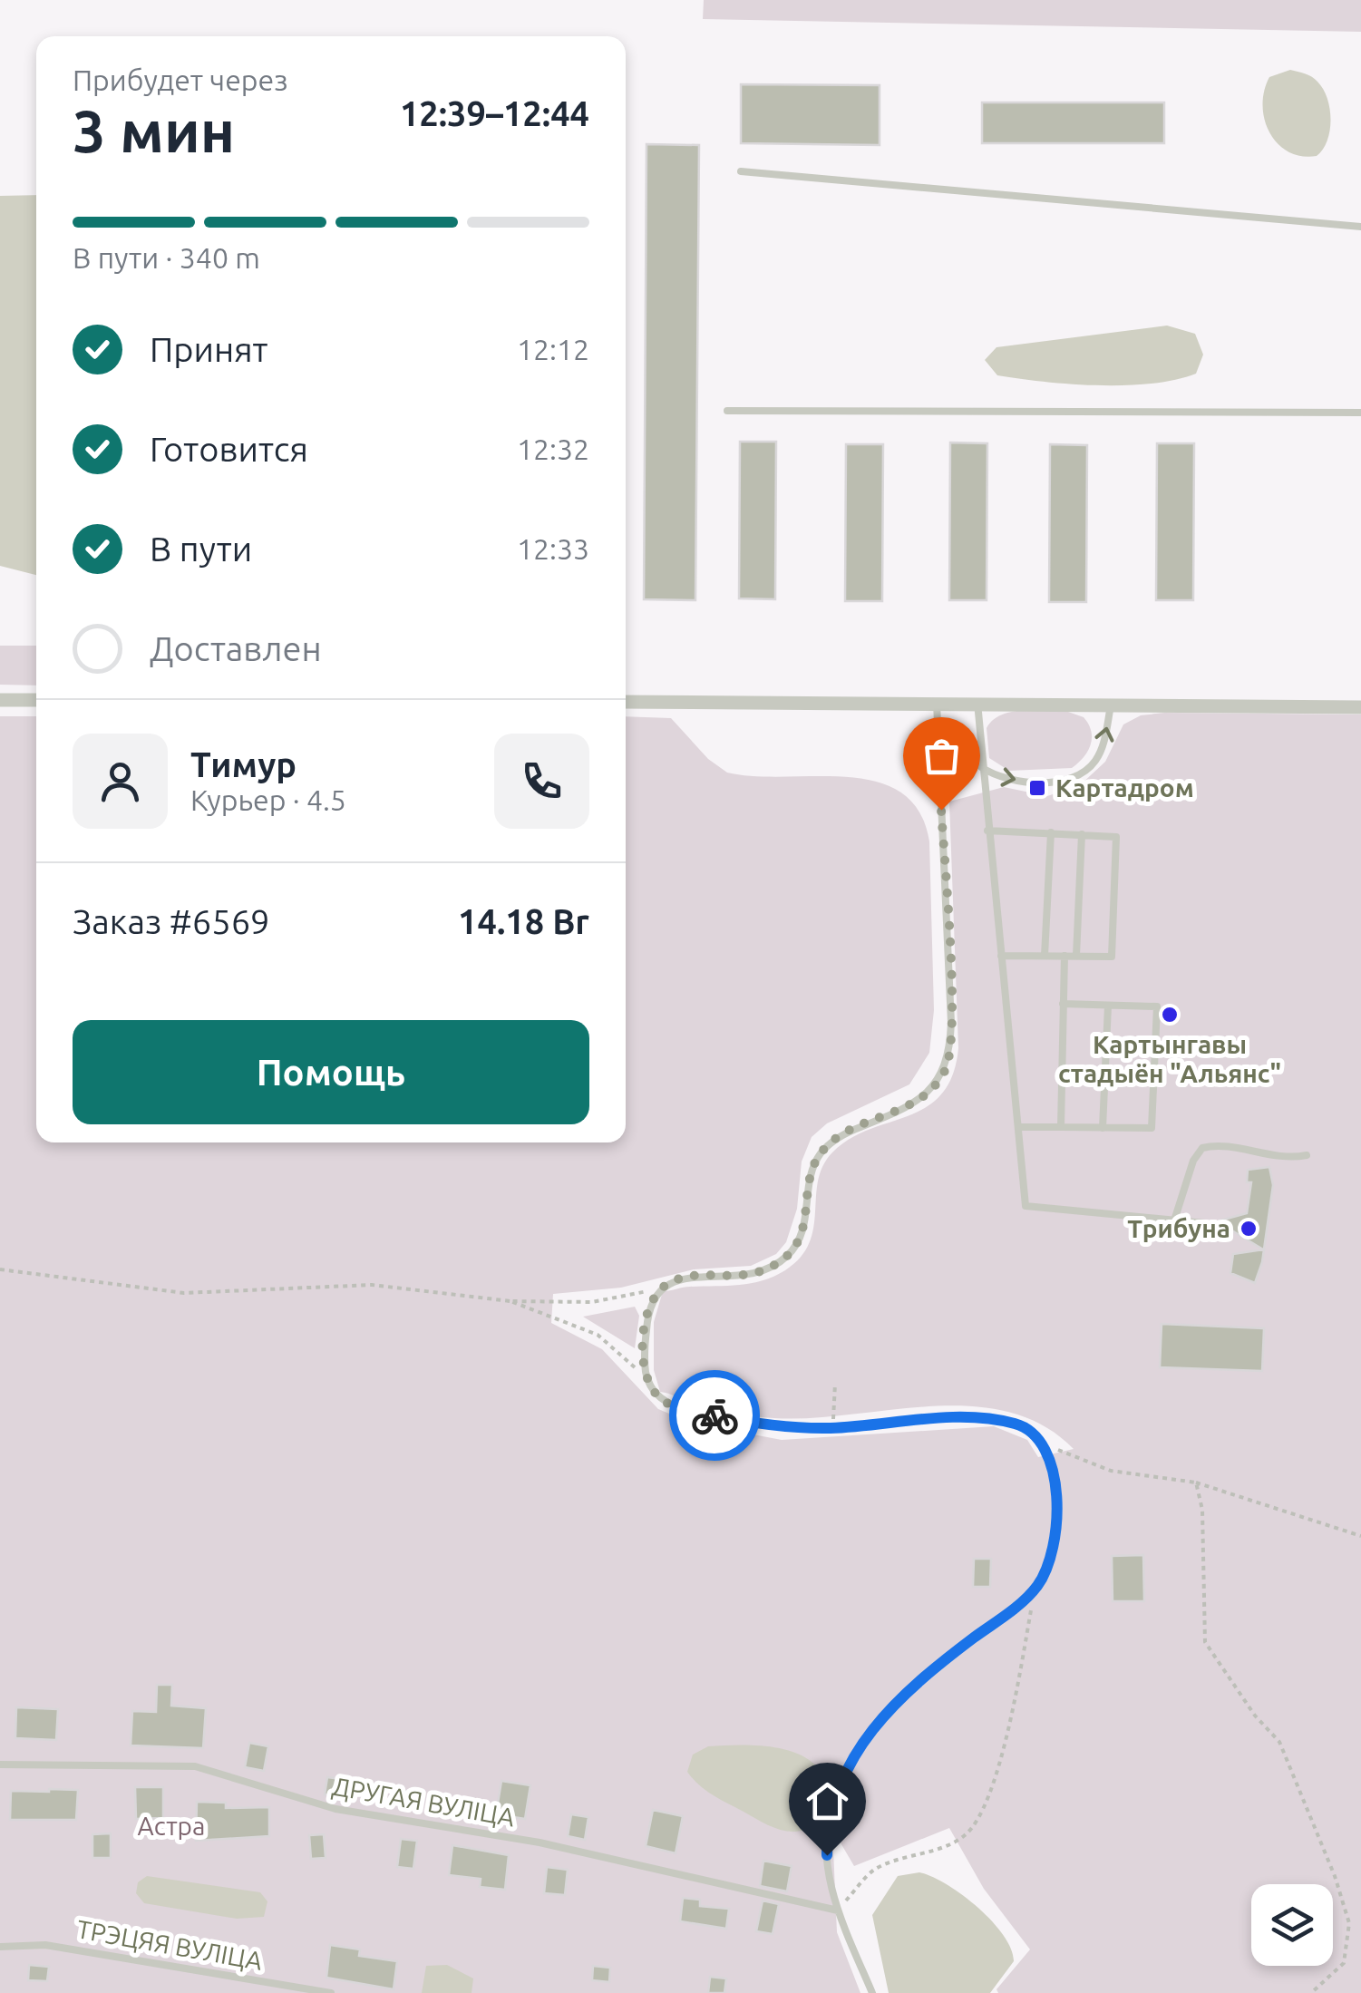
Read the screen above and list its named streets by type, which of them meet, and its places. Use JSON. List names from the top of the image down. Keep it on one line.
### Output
{"streets":{"lane":["ДРУГАЯ ВУЛІЦА","ТРЭЦЯЯ ВУЛІЦА"]},"parks":["Астра"],"places":{"transit":["Картадром"],"other":["Картынгавы стадыён \"Альянс\"","Трибуна"]},"page":{"heading":["3 мин","Прибудет через","12:39–12:44"],"panel":["Тимур","Курьер · 4.5","Заказ #6569","14.18 Br"],"bar":"В пути · 340 m","list":[["Принят","12:12"],["Готовится","12:32"],["В пути","12:33"],"Доставлен"],"buttons":"Помощь"}}
